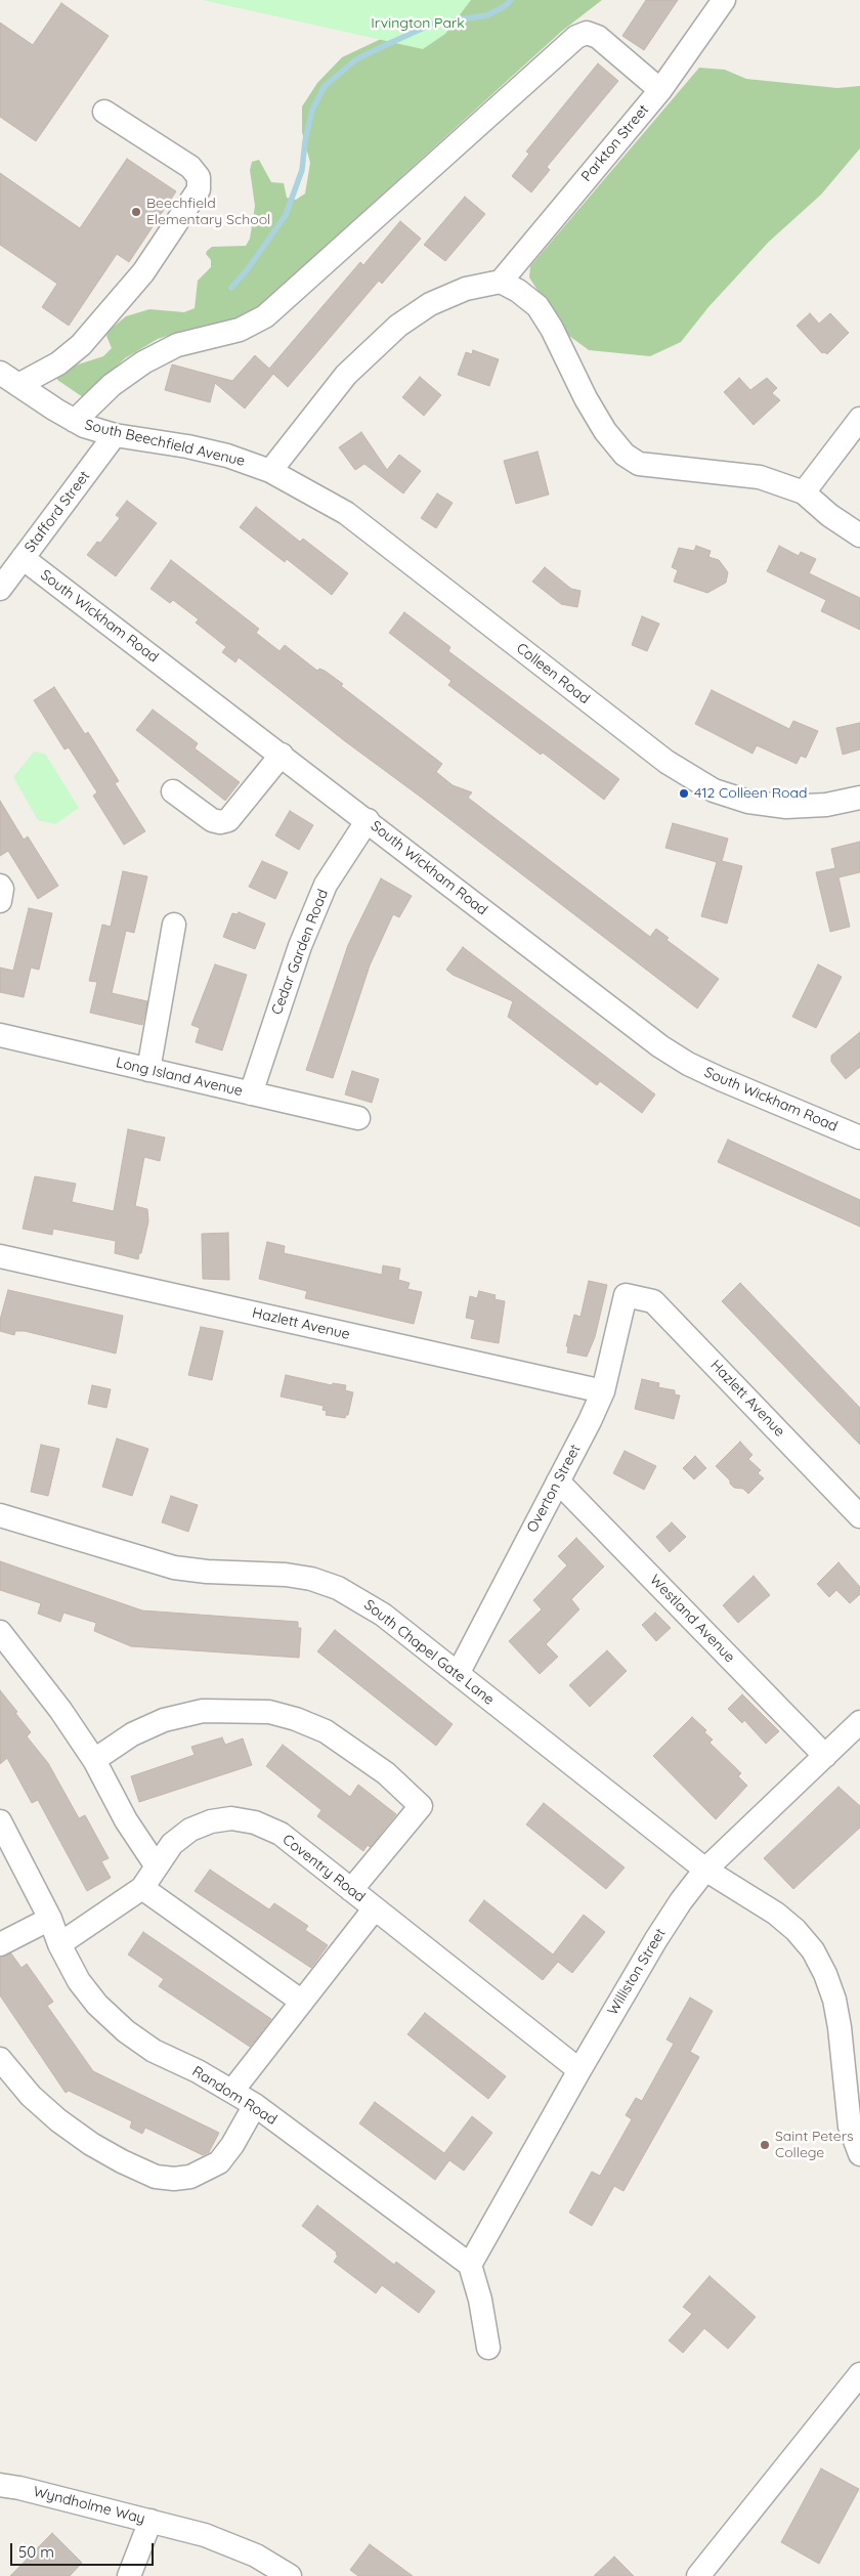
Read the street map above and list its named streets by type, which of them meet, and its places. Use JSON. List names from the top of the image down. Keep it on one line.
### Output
{"streets":{"street":["Parkton Street","South Beechfield Avenue","Stafford Street","South Wickham Road","Colleen Road","Cedar Garden Road","Long Island Avenue","Hazlett Avenue","Overton Street","Westland Avenue","South Chapel Gate Lane","Coventry Road","Williston Street","Random Road","Wyndholme Way"]},"crossings":[["South Beechfield Avenue","Stafford Street"],["South Beechfield Avenue","Colleen Road"],["Stafford Street","South Wickham Road"],["South Wickham Road","Cedar Garden Road"],["Cedar Garden Road","Long Island Avenue"],["Hazlett Avenue","Overton Street"],["Overton Street","Westland Avenue"],["Overton Street","South Chapel Gate Lane"],["Westland Avenue","Williston Street"],["South Chapel Gate Lane","Williston Street"],["Coventry Road","Williston Street"],["Coventry Road","Random Road"],["Williston Street","Random Road"]],"parks":["Irvington Park"],"places":["Beechfield Elementary School","412 Colleen Road","Saint Peters College"],"scale_bar":"50 m"}
